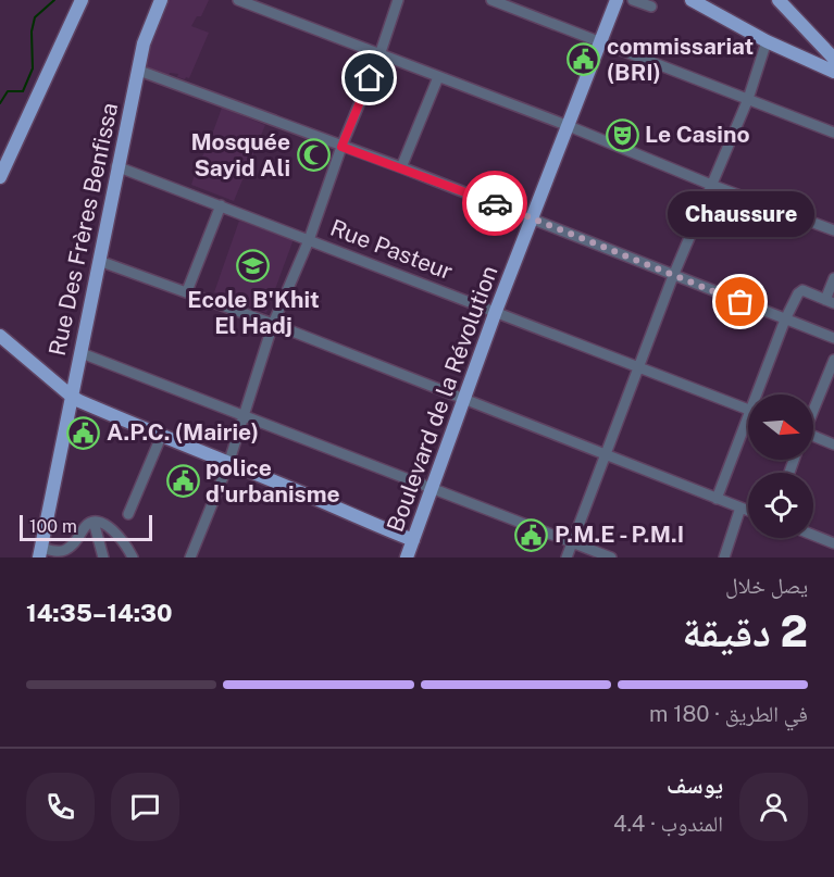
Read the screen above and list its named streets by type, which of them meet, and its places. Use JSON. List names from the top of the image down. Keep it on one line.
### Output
{"streets":{"main road":["Rue Des Frères Benfissa","Boulevard de la Révolution"],"street":["Rue Pasteur"]},"crossings":[["Rue Des Frères Benfissa","Rue Pasteur"],["Rue Pasteur","Boulevard de la Révolution"]],"places":{"public building":["commissariat (BRI)","A.P.C. (Mairie)","police d'urbanisme","P.M.E - P.M.I"],"theatre":["Le Casino"],"mosque":["Mosquée Sayid Ali"],"school or university":["Ecole B'Khit El Hadj"],"other":["Chaussure"]},"scale_bar":"100 m","north":"right","page":{"bubble":"Chaussure","scale":"100 m","heading":["2 دقيقة","يصل خلال","14:30–14:35"],"panel":["يوسف","المندوب · 4.4"],"bar":"في الطريق · 180 m"}}
